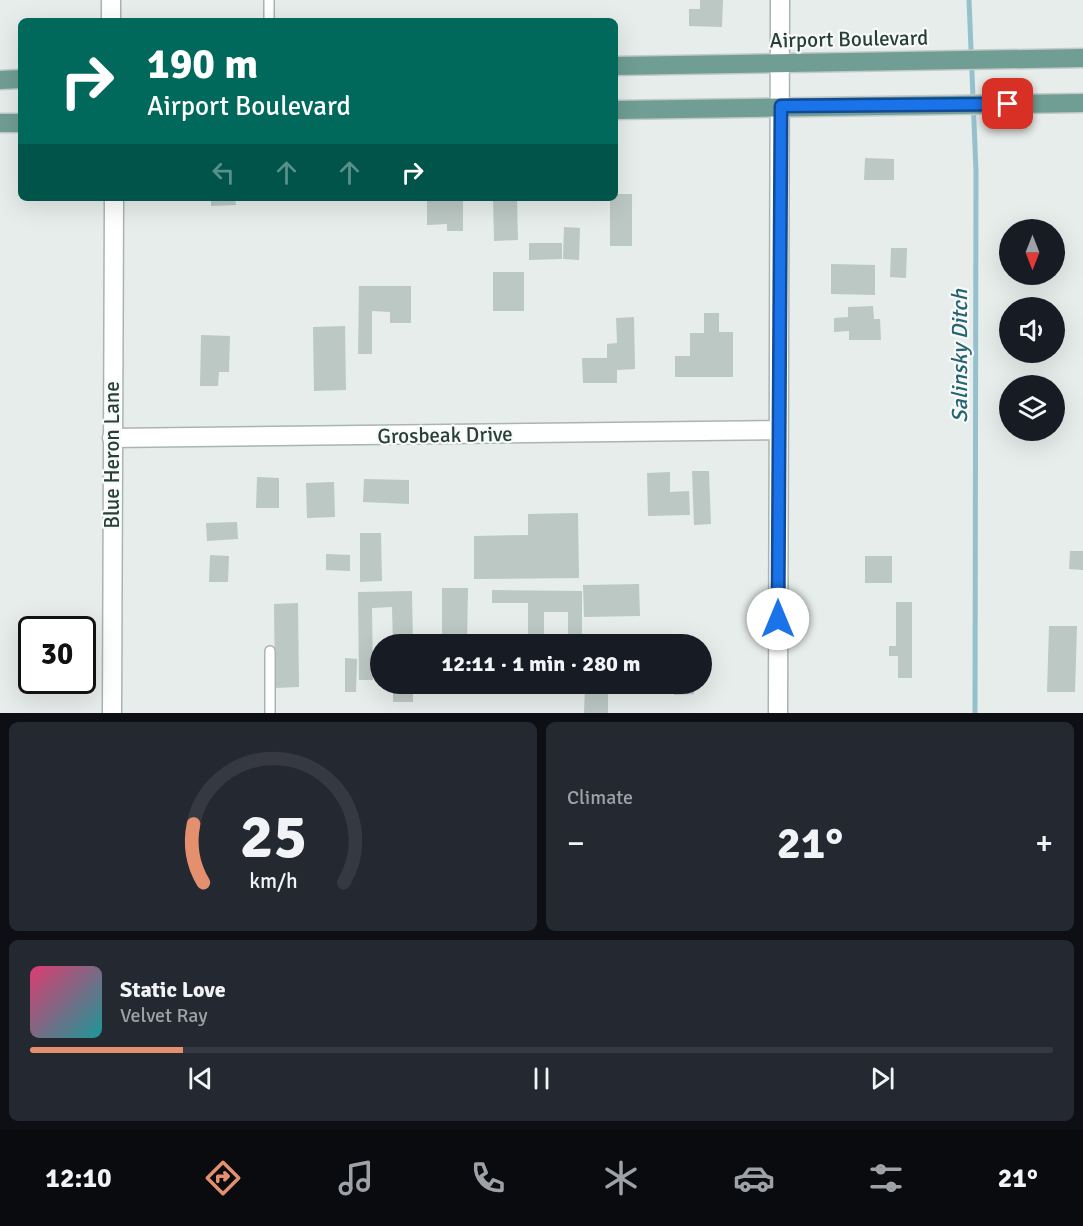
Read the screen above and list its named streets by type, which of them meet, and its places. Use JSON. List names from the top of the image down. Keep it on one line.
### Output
{"streets":{"main road":["Airport Boulevard"],"street":["Grosbeak Drive","Blue Heron Lane"]},"crossings":[["Grosbeak Drive","Blue Heron Lane"]],"water":["Salinsky Ditch"],"north":"bottom","page":{"turn":["190 m","Airport Boulevard"],"limit":"30","trip":"12:11 · 1 min · 280 m","tile":"Climate","heat":["−","21°","+"],"song":["Static Love","Velvet Ray"],"tabs":["12:10","21°"],"gauge":["25","km/h"]}}
